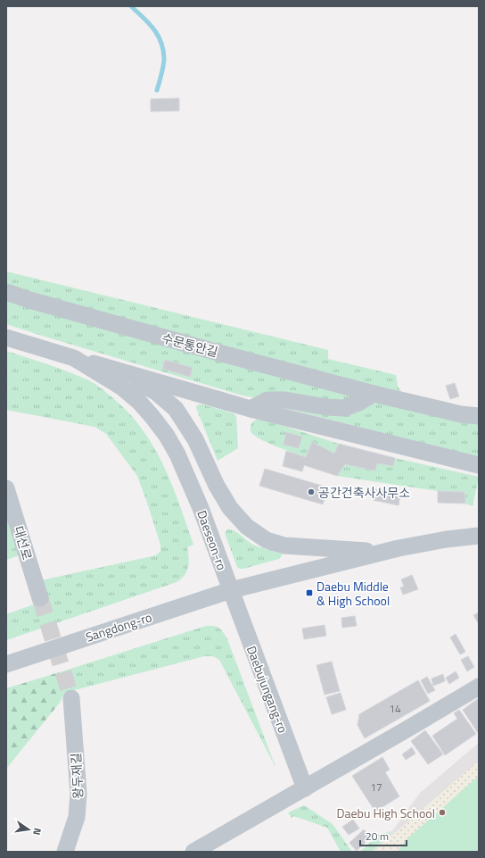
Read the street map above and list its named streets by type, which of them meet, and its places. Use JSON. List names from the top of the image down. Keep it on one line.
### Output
{"streets":{"street":["수문통안길","Daeseon-ro","대선로","Sangdong-ro","Daebujungang-ro","왕두재길"]},"crossings":[["Daeseon-ro","Sangdong-ro"],["Daeseon-ro","Daebujungang-ro"],["Sangdong-ro","Daebujungang-ro"]],"places":{"other":["공간건축사사무소","Daebu High School"],"transit":["Daebu Middle & High School"]},"house_numbers":["14","17"],"scale_bar":"20 m","north":"right"}
